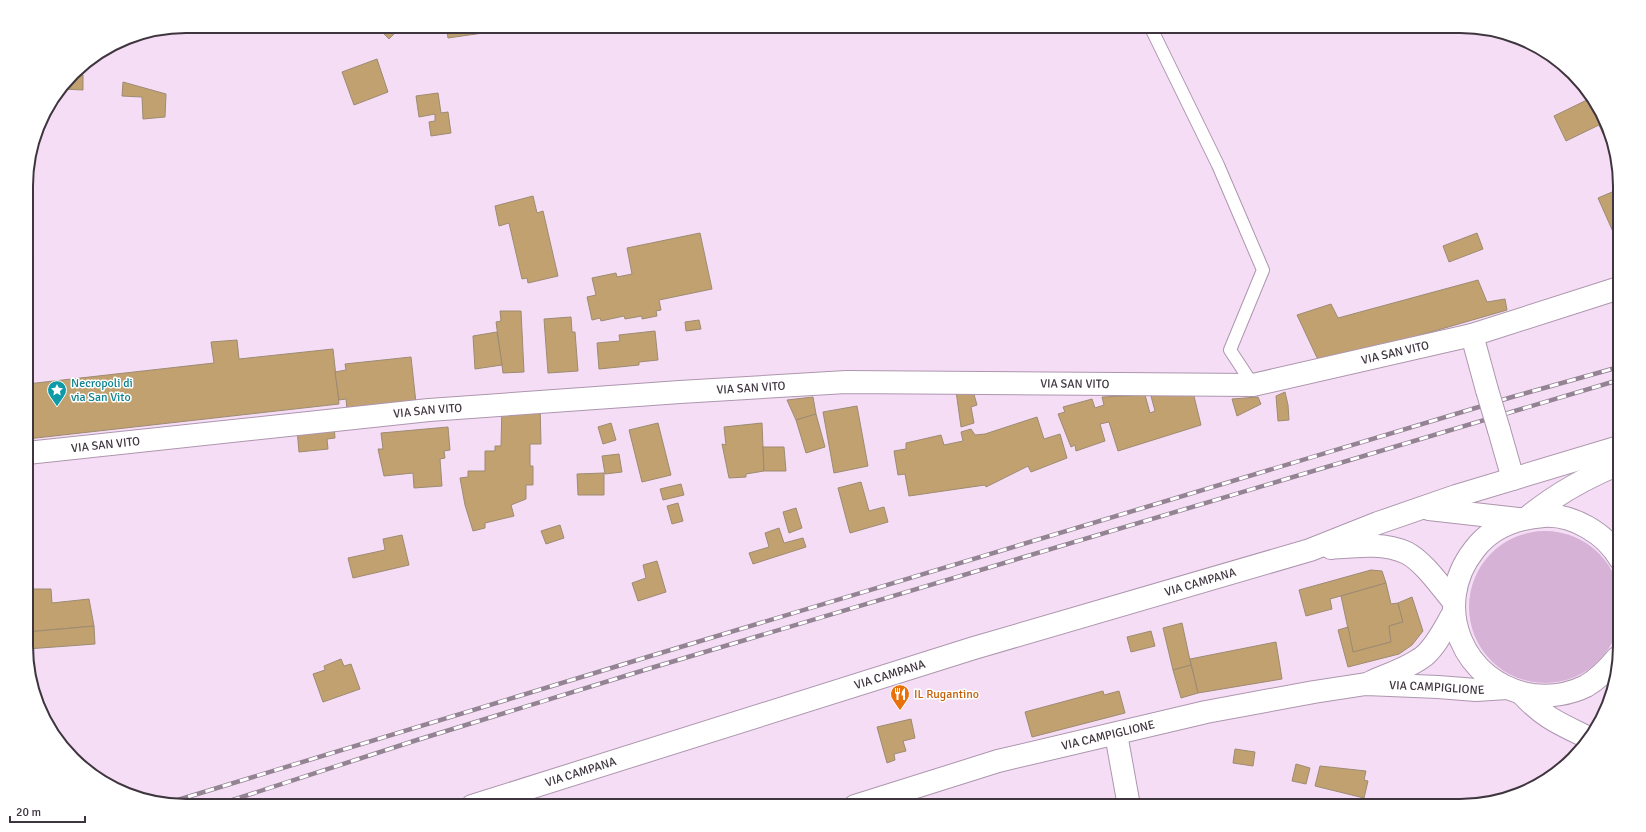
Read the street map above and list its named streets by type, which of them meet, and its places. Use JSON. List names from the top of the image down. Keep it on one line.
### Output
{"streets":{"street":["VIA SAN VITO","VIA CAMPANA","VIA CAMPIGLIONE"]},"crossings":[["VIA CAMPANA","VIA CAMPIGLIONE"]],"places":{"place":["Necropoli di via San Vito"],"restaurant":["IL Rugantino"]},"scale_bar":"20 m"}
